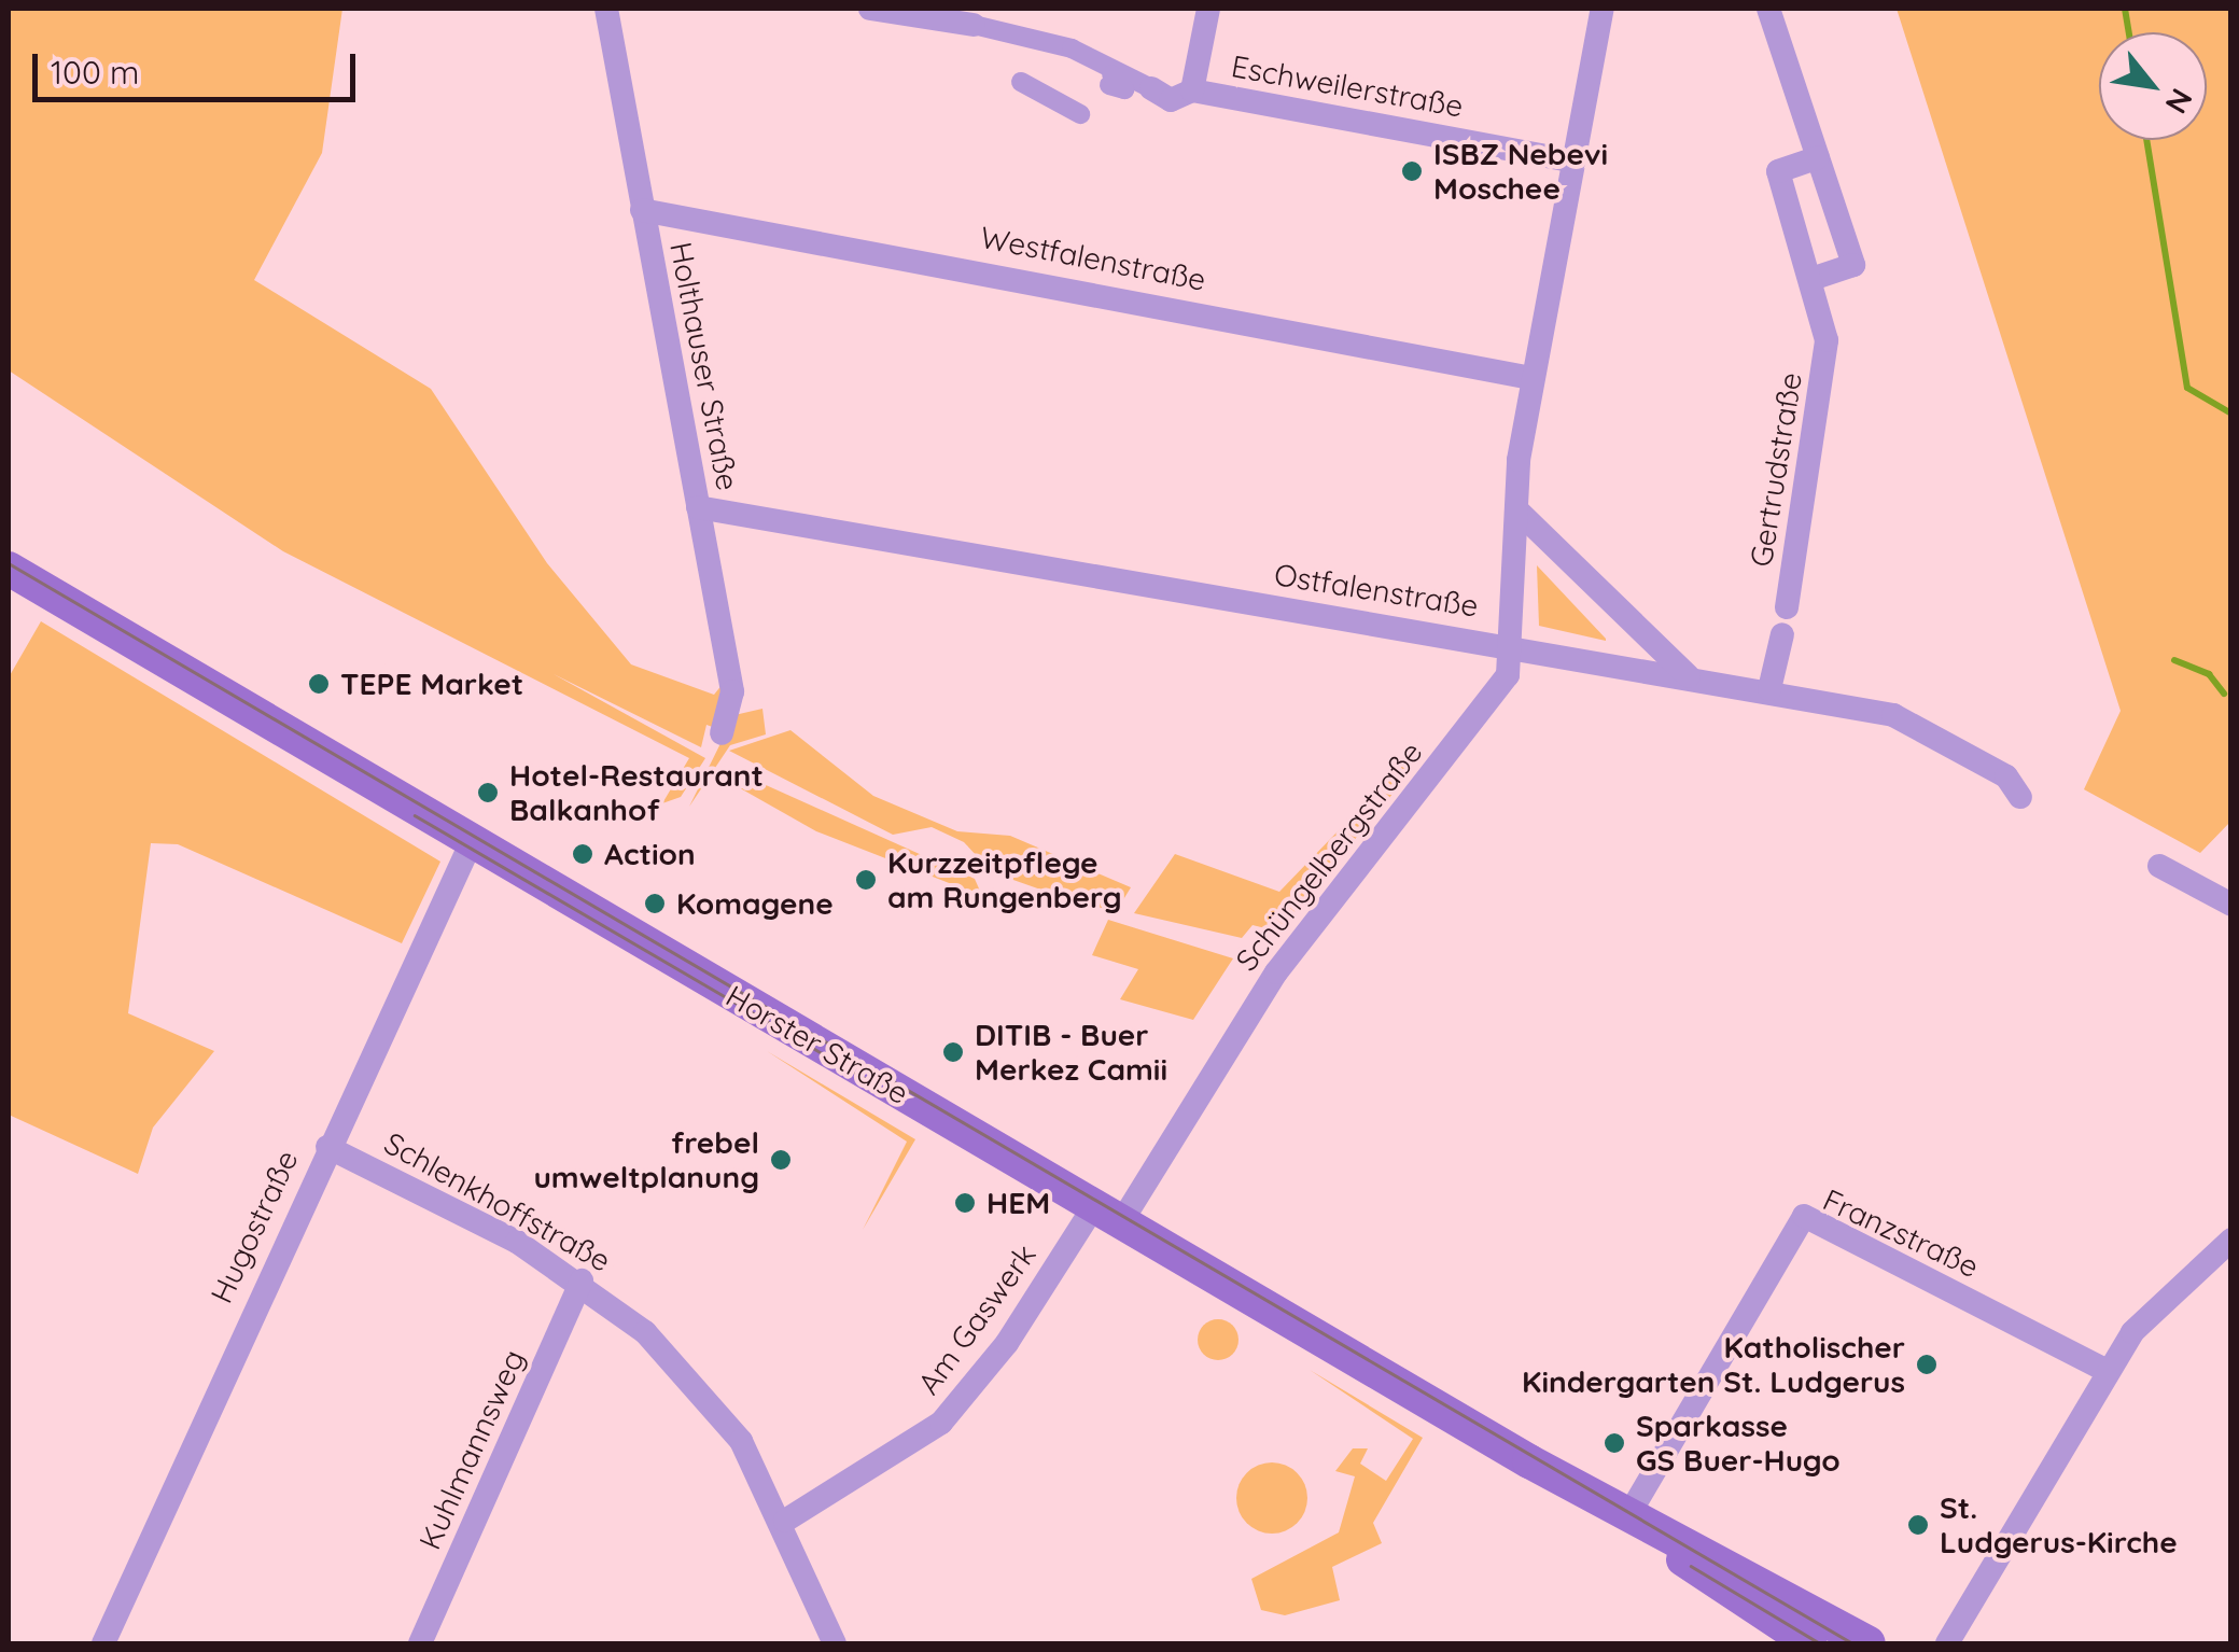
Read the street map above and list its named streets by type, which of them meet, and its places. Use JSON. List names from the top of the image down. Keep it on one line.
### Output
{"streets":{"main road":["Horster Straße"],"street":["Eschweilerstraße","Westfalenstraße","Holthauser Straße","Gertrudstraße","Ostfalenstraße","Schüngelbergstraße","Schlenkhoffstraße","Hugostraße","Franzstraße","Am Gaswerk","Kuhlmannsweg"]},"crossings":[["Eschweilerstraße","Schüngelbergstraße"],["Westfalenstraße","Holthauser Straße"],["Westfalenstraße","Schüngelbergstraße"],["Holthauser Straße","Ostfalenstraße"],["Ostfalenstraße","Schüngelbergstraße"],["Schüngelbergstraße","Horster Straße"],["Schüngelbergstraße","Am Gaswerk"],["Horster Straße","Hugostraße"],["Horster Straße","Franzstraße"],["Horster Straße","Am Gaswerk"],["Schlenkhoffstraße","Hugostraße"],["Schlenkhoffstraße","Am Gaswerk"],["Schlenkhoffstraße","Kuhlmannsweg"]],"places":["ISBZ Nebevi Moschee","TEPE Market","Hotel-Restaurant Balkanhof","Action","Kurzzeitpflege am Rungenberg","Komagene","DITIB - Buer Merkez Camii","frebel umweltplanung","HEM","Katholischer Kindergarten St. Ludgerus","Sparkasse GS Buer-Hugo","St. Ludgerus-Kirche"],"scale_bar":"100 m","north":"bottom right"}
